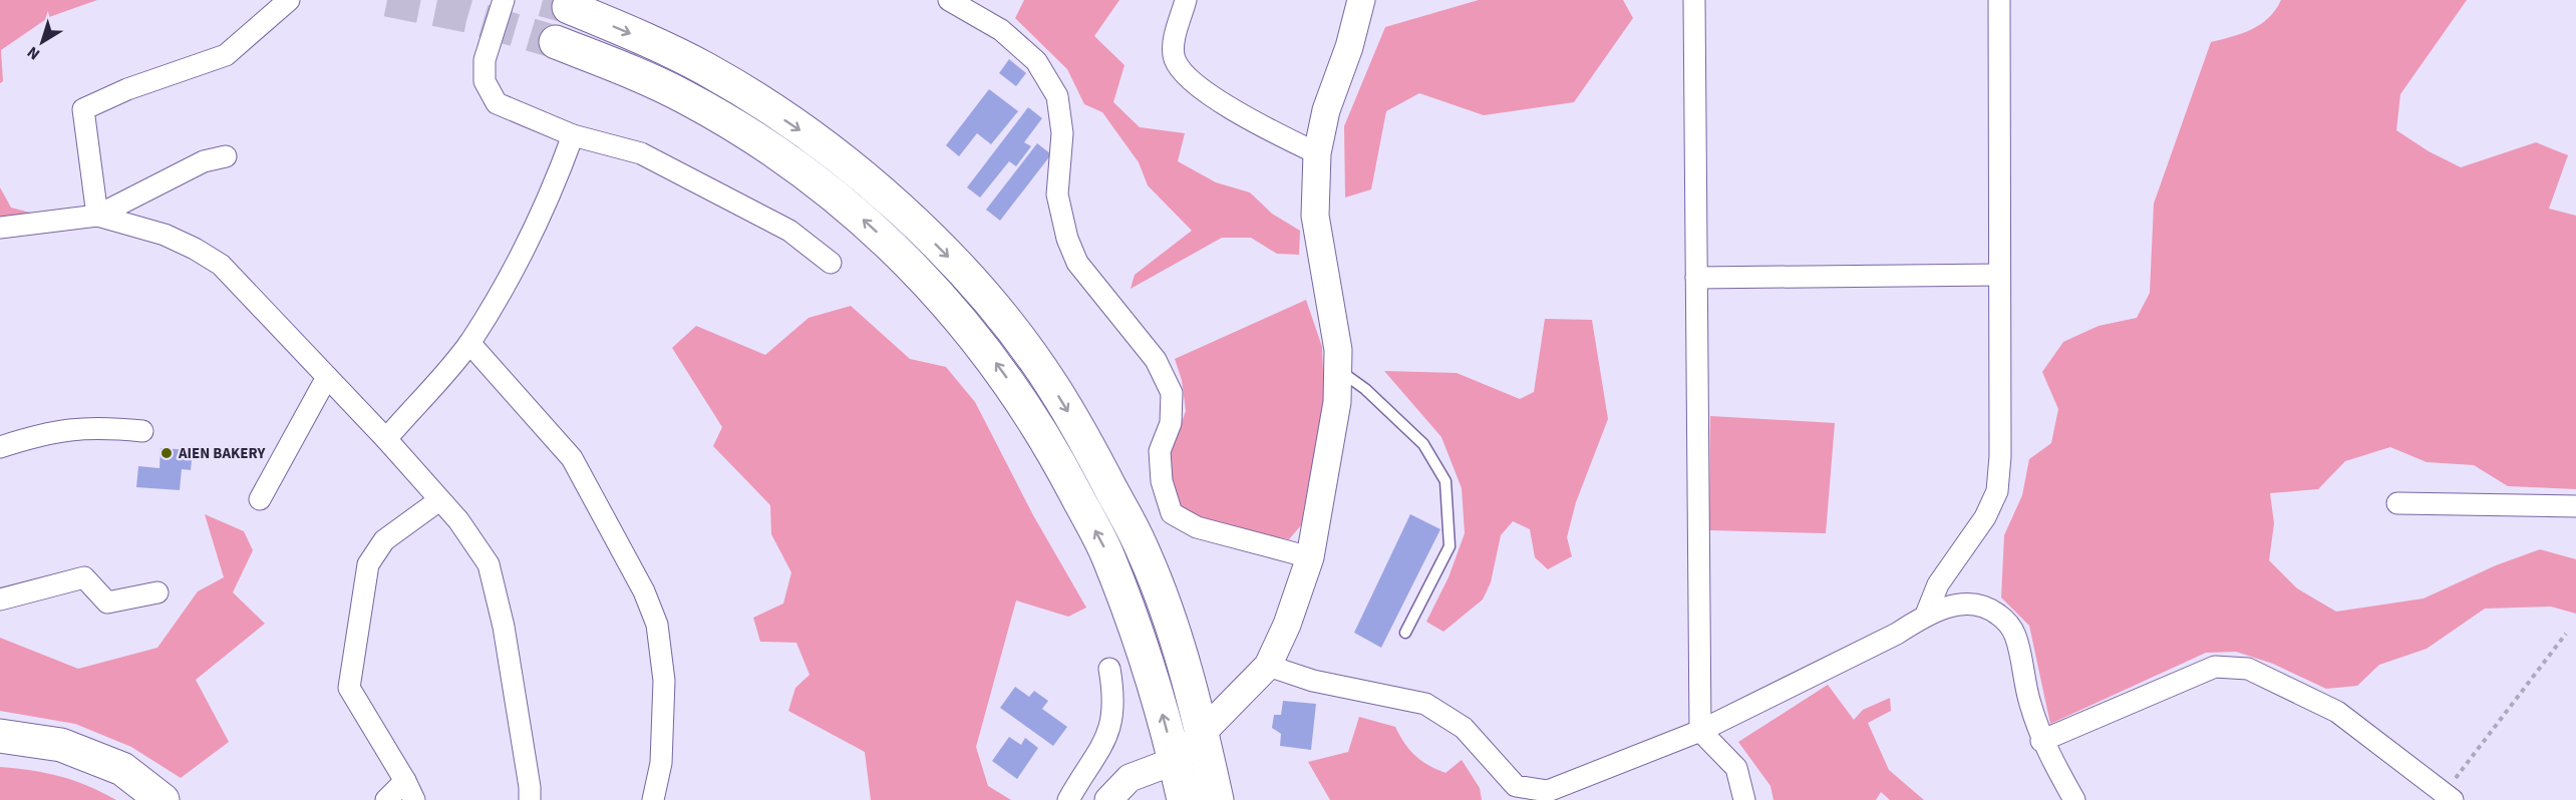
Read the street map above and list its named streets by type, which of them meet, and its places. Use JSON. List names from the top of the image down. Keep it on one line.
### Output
{"places":["AIEN BAKERY"],"north":"bottom left"}
